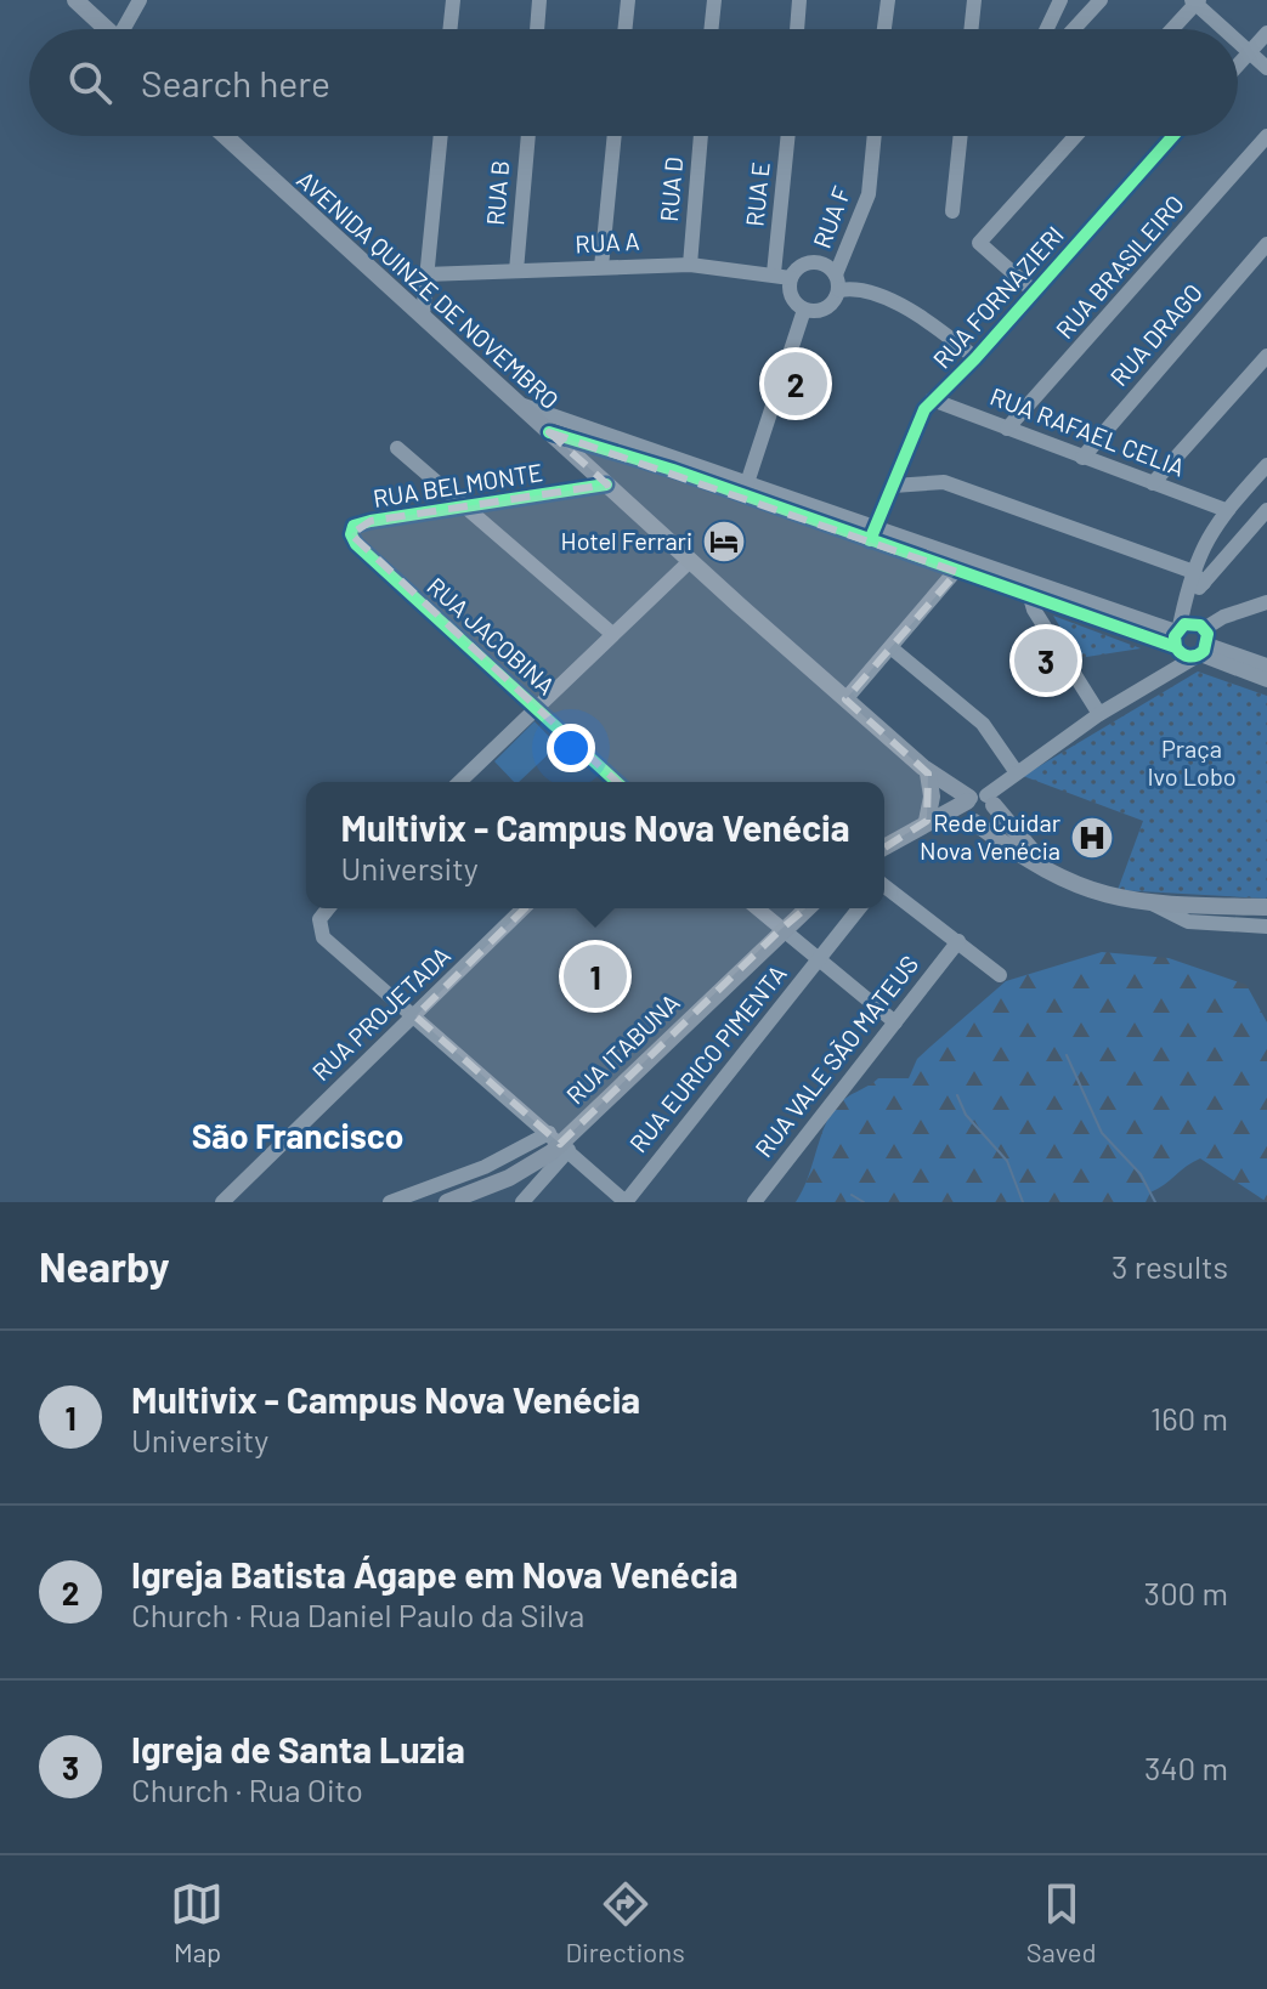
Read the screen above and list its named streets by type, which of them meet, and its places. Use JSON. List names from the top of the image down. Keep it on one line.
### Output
{"streets":{"main road":["AVENIDA QUINZE DE NOVEMBRO","RUA ITABUNA"],"street":["RUA D","RUA B","RUA E","RUA F","RUA A","RUA BRASILEIRO","RUA FORNAZIERI","RUA DRAGO","RUA RAFAEL CELIA","RUA BELMONTE","RUA JACOBINA","RUA PROJETADA","RUA VALE SÃO MATEUS","RUA EURICO PIMENTA"]},"crossings":[["RUA D","RUA A"],["RUA B","RUA A"],["RUA E","RUA A"],["RUA F","RUA A"],["RUA BRASILEIRO","RUA RAFAEL CELIA"],["AVENIDA QUINZE DE NOVEMBRO","RUA BELMONTE"],["RUA FORNAZIERI","RUA RAFAEL CELIA"],["RUA DRAGO","RUA RAFAEL CELIA"],["RUA BELMONTE","RUA JACOBINA"]],"districts":["São Francisco"],"parks":["Praça Ivo Lobo"],"places":{"hotel":["Hotel Ferrari"],"hospital":["Rede Cuidar Nova Venécia"]},"page":{"search":"Search here","pins":["2","3","1"],"popup":["Multivix - Campus Nova Venécia","University"],"heading":["Nearby","3 results"],"list":[{"mark":"1","name":"Multivix - Campus Nova Venécia","note":"University","value":"160 m"},{"mark":"2","name":"Igreja Batista Ágape em Nova Venécia","note":"Church · Rua Daniel Paulo da Silva","value":"300 m"},{"mark":"3","name":"Igreja de Santa Luzia","note":"Church · Rua Oito","value":"340 m"}],"nav":["Map","Directions","Saved"]}}
